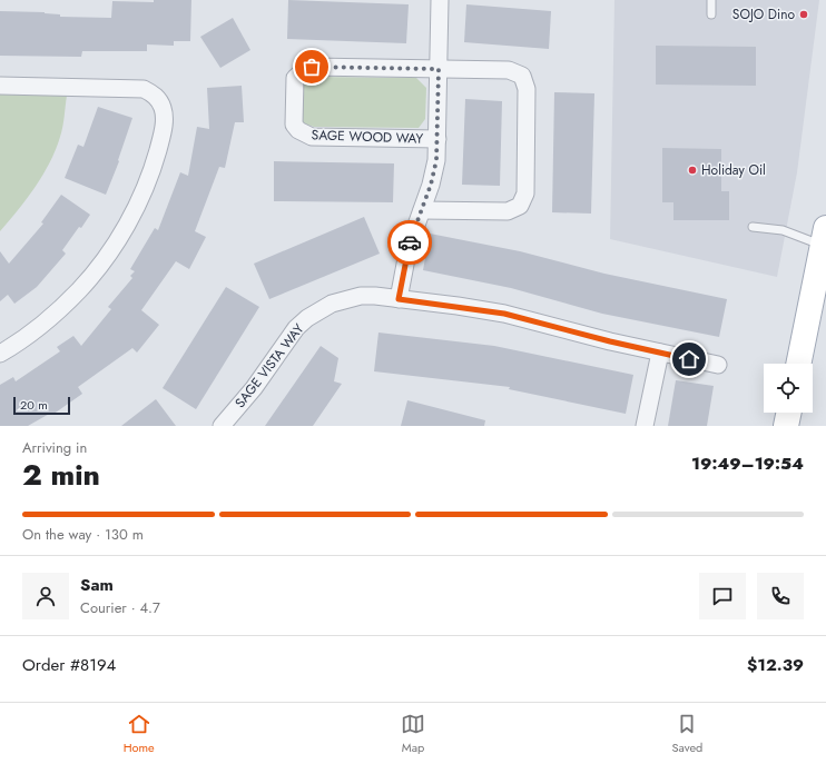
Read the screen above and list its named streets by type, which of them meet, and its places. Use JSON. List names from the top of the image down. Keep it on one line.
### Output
{"streets":{"street":["SAGE WOOD WAY","SAGE VISTA WAY"]},"places":["SOJO Dino","Holiday Oil"],"scale_bar":"20 m","page":{"scale":"20 m","heading":["2 min","Arriving in","19:49–19:54"],"panel":["Sam","Courier · 4.7","Order #8194","$12.39"],"bar":"On the way · 130 m","tabs":["Home","Map","Saved"]}}
